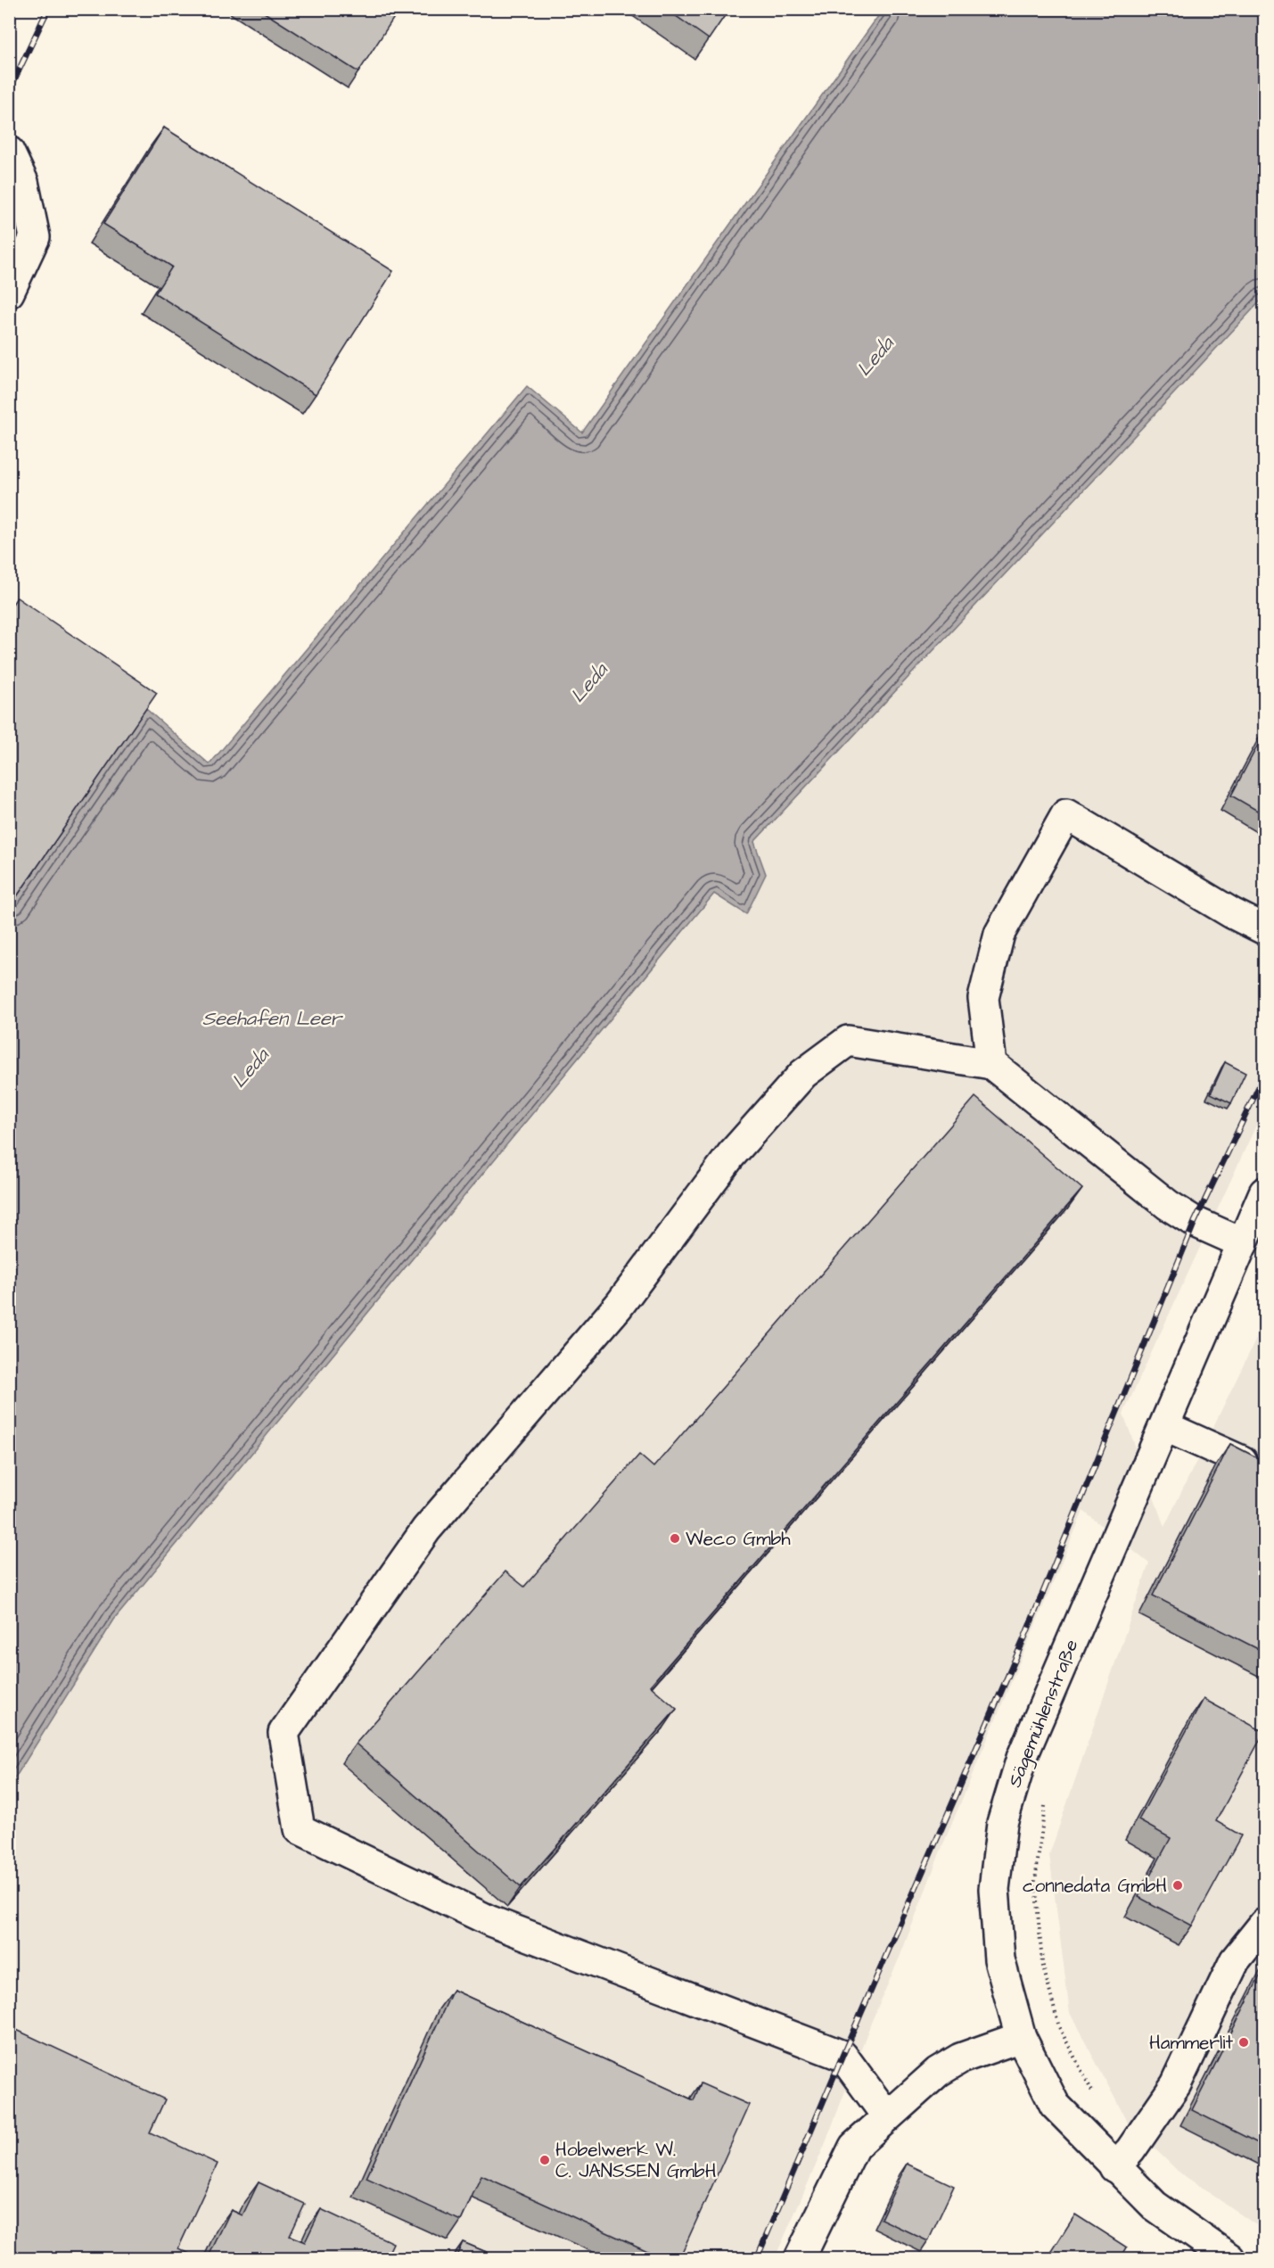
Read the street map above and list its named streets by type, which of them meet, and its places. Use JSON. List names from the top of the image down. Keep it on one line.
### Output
{"streets":{"street":["Sägemühlenstraße"]},"water":["Leda","Seehafen Leer"],"places":["Weco Gmbh","connedata GmbH","Hammerlit","Hobelwerk W. C. JANSSEN GmbH"]}
